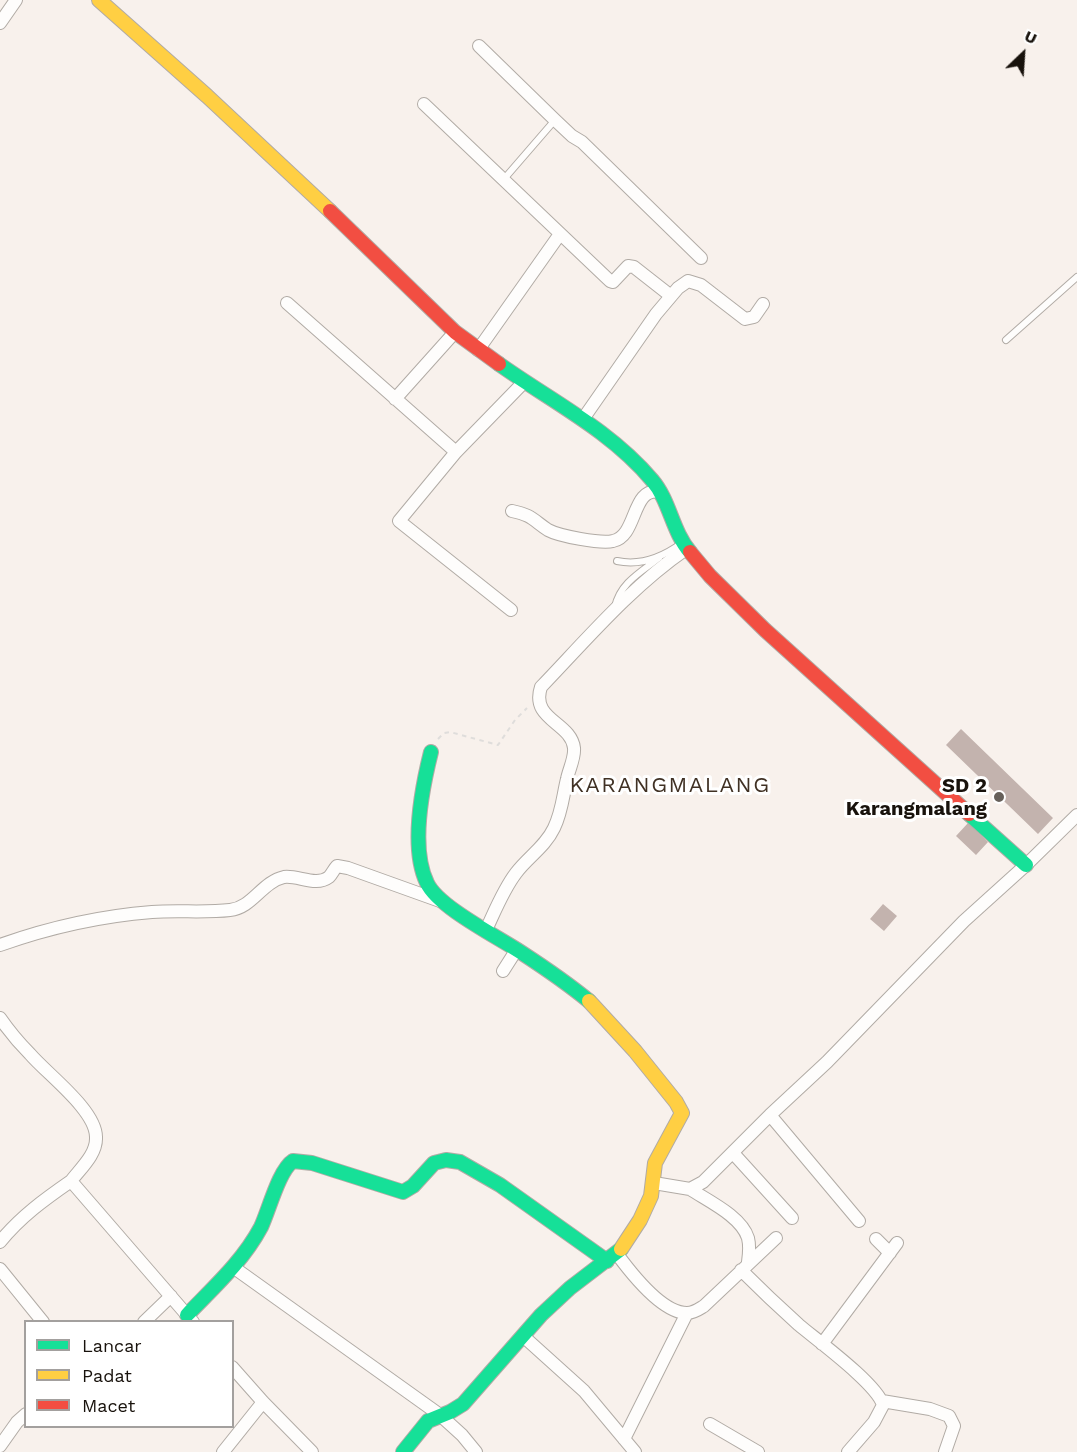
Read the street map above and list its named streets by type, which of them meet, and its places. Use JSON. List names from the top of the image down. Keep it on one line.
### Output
{"districts":["KARANGMALANG"],"places":["SD 2 Karangmalang"],"legend":["Lancar","Padat","Macet"],"north":"top right"}
